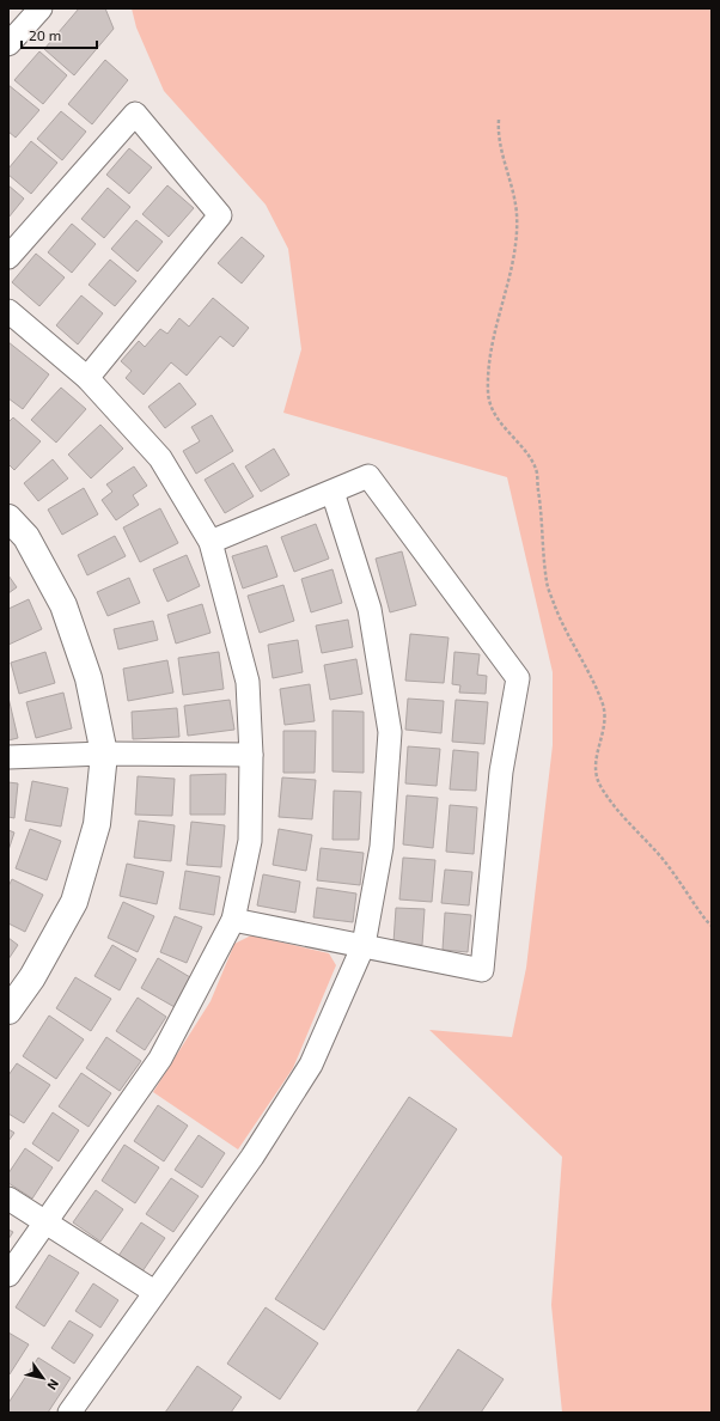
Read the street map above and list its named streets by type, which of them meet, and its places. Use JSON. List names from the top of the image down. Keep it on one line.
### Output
{"scale_bar":"20 m","north":"bottom right"}
